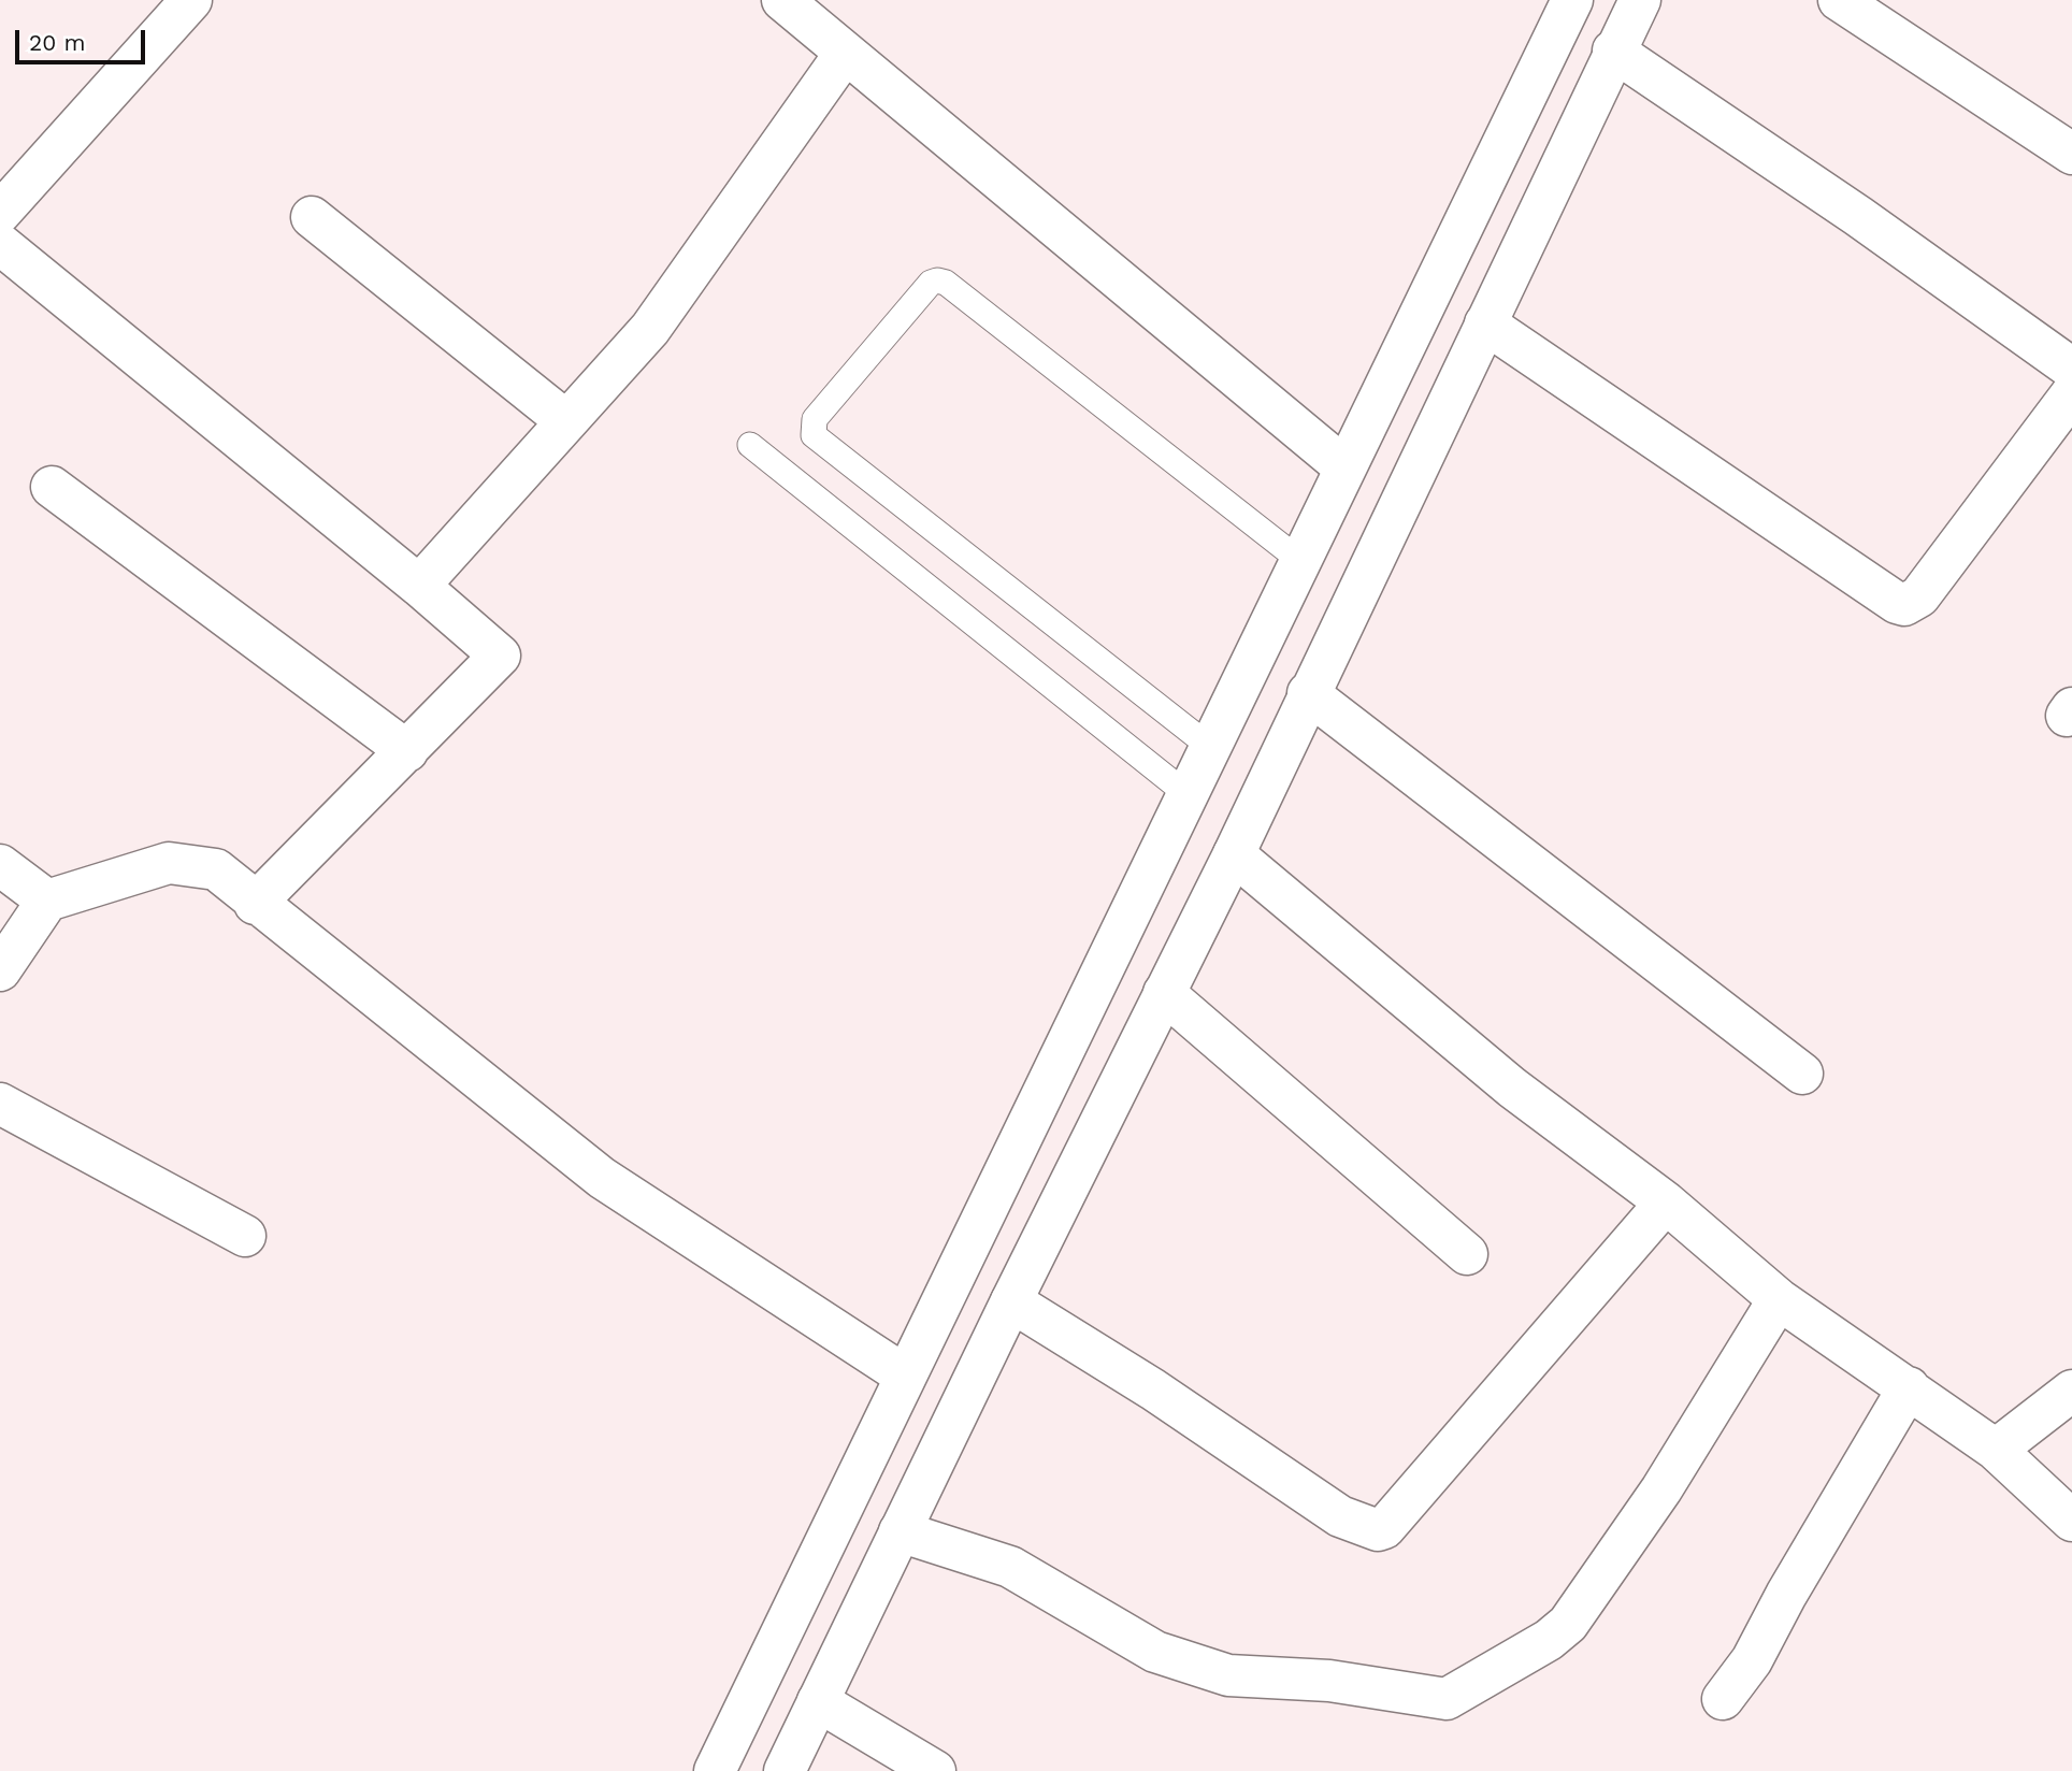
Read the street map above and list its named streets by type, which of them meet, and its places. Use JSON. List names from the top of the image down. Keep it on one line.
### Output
{"scale_bar":"20 m"}
